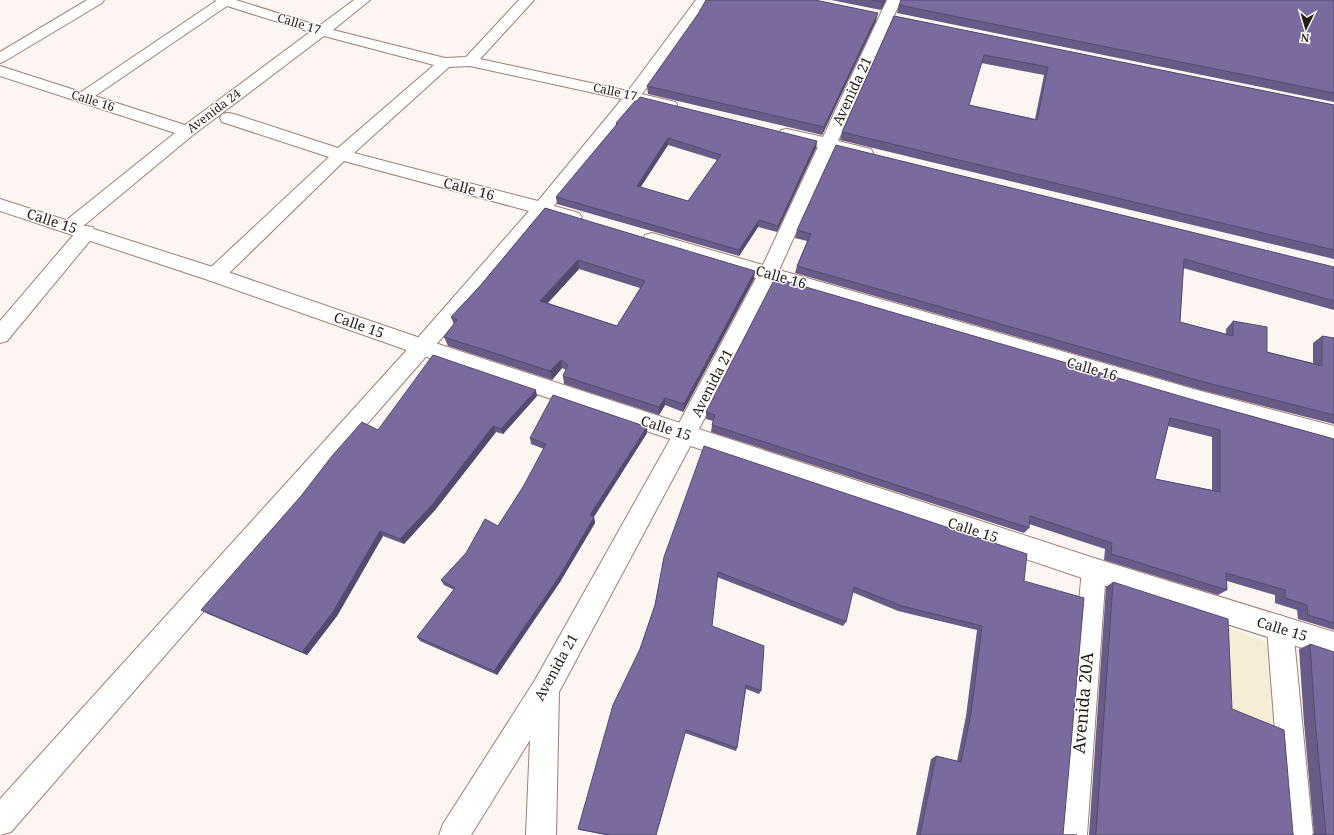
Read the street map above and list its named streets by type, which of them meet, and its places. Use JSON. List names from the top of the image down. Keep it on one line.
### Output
{"streets":{"street":["Calle 17","Avenida 21","Calle 16","Avenida 24","Calle 15","Avenida 20A"]},"crossings":[["Calle 17","Avenida 24"],["Avenida 21","Calle 16"],["Avenida 21","Calle 15"],["Calle 16","Avenida 24"],["Avenida 24","Calle 15"],["Calle 15","Avenida 20A"]],"north":"bottom"}
